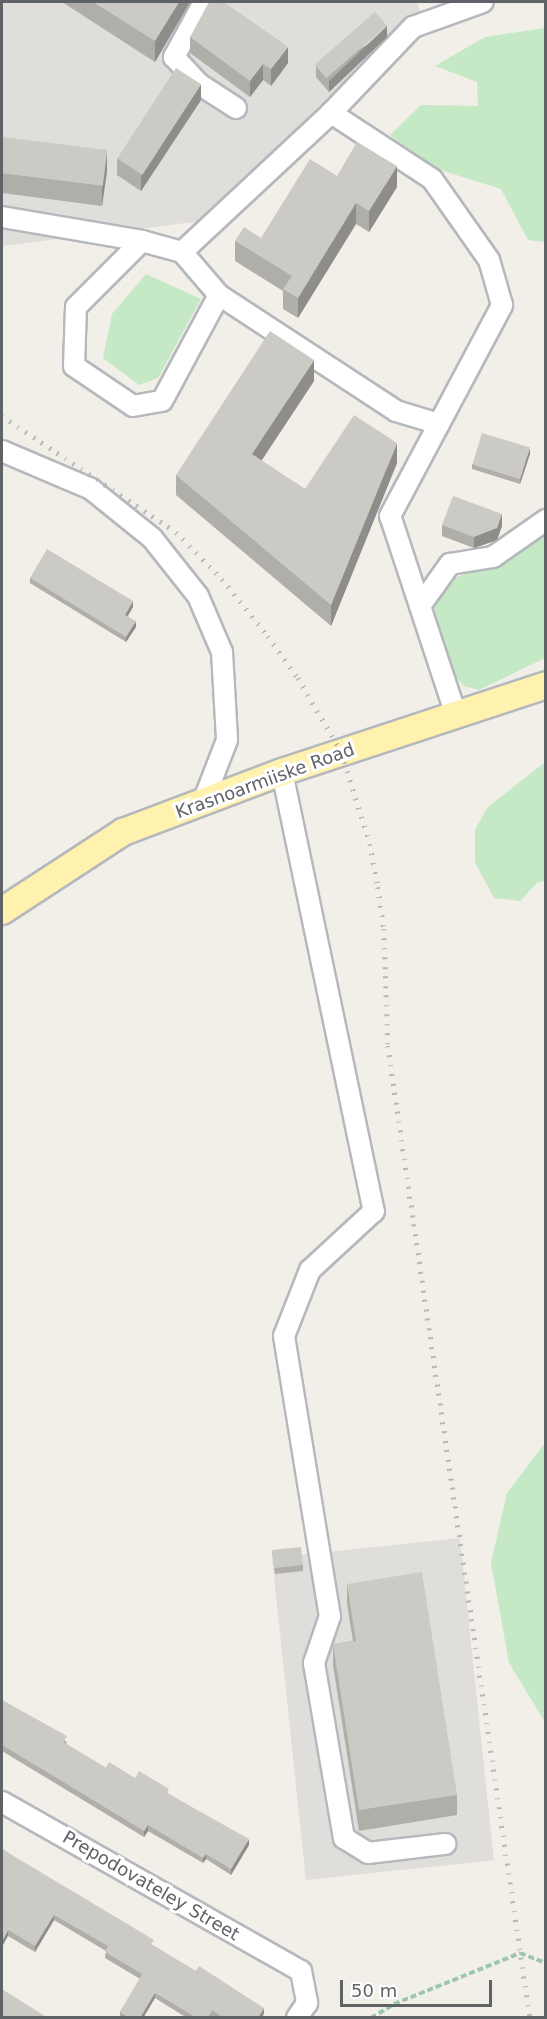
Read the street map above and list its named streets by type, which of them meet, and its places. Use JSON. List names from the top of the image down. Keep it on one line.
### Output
{"streets":{"main road":["Krasnoarmiiske Road"],"street":["Prepodovateley Street"]},"scale_bar":"50 m"}
